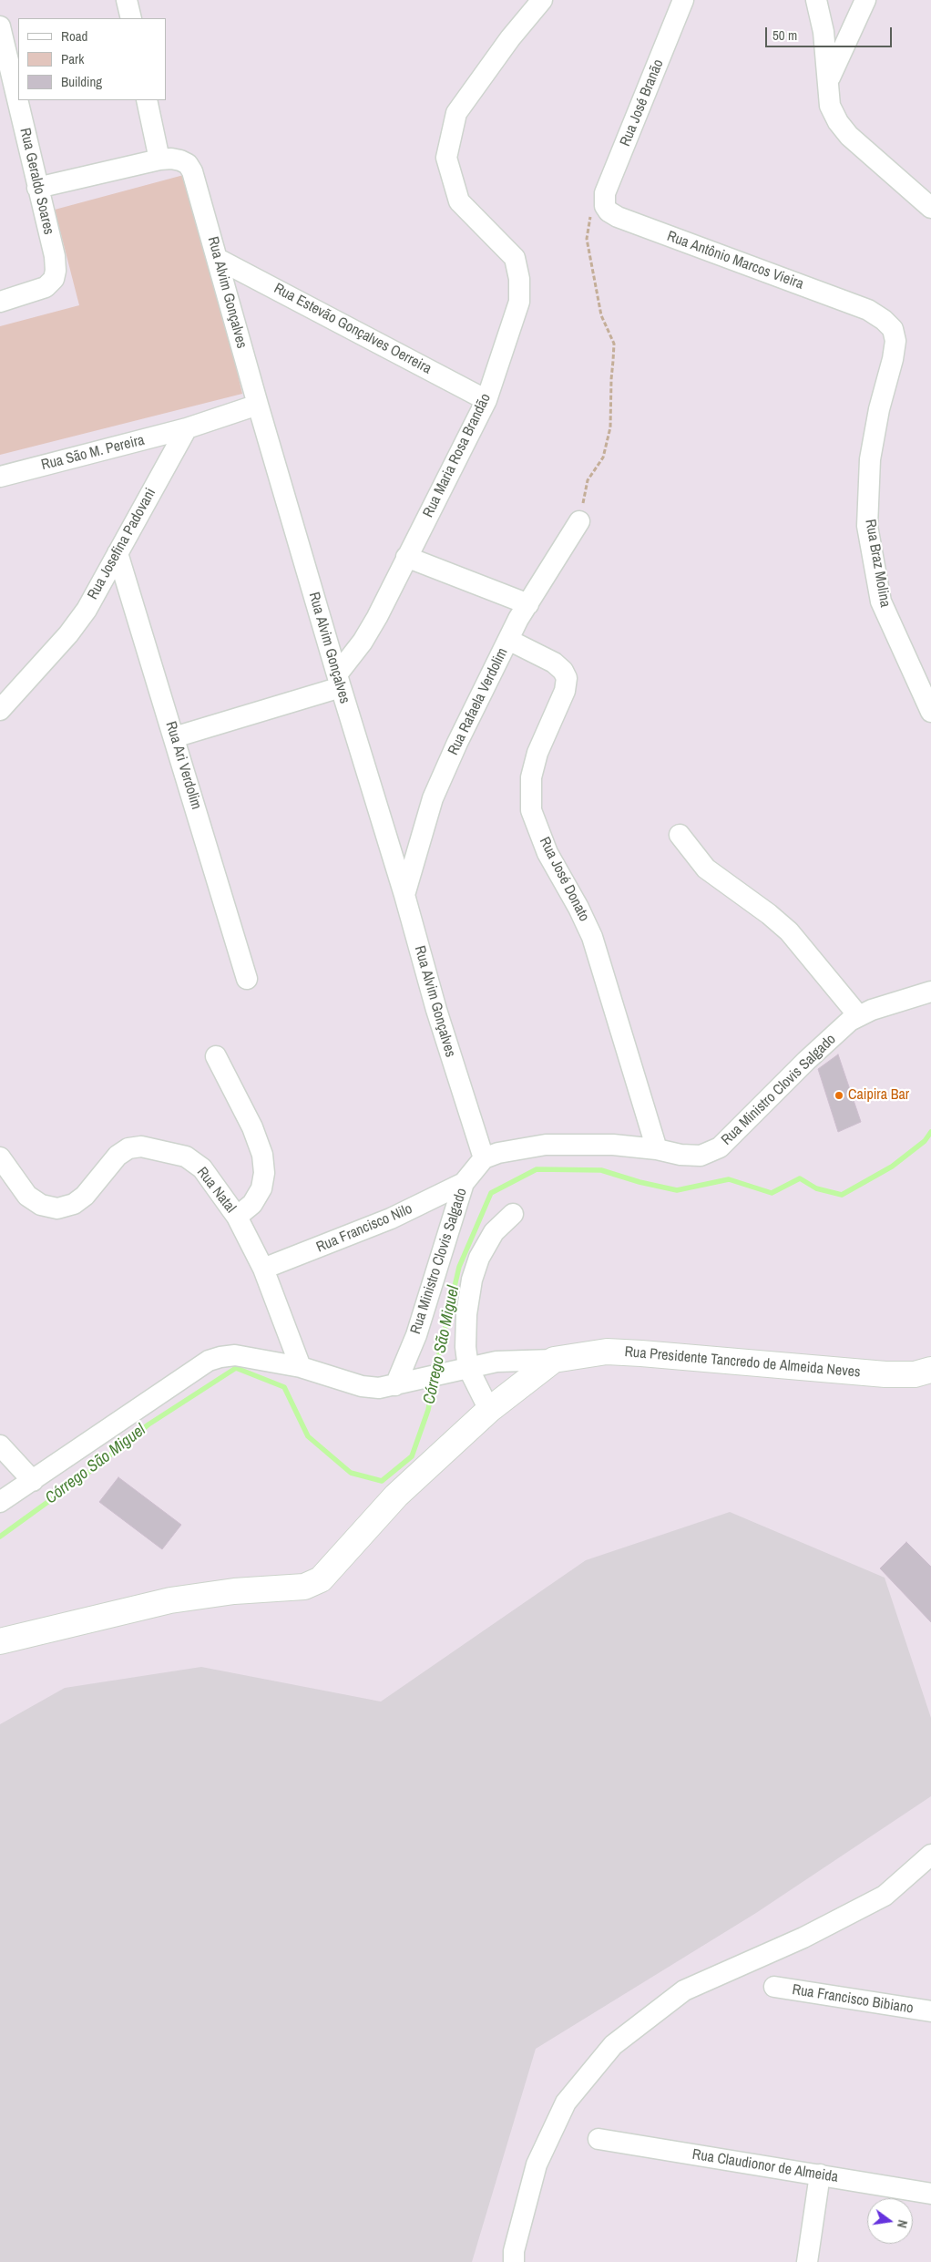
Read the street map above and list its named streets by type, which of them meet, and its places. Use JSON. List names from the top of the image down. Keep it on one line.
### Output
{"streets":{"main road":["Rua Presidente Tancredo de Almeida Neves"],"street":["Rua José Branão","Rua Geraldo Soares","Rua Antônio Marcos Vieira","Rua Alvim Gonçalves","Rua Estevão Gonçalves Oerreira","Rua São M. Pereira","Rua Maria Rosa Brandão","Rua Josefina Padovani","Rua Braz Molina","Rua Rafaela Verdolim","Rua Ari Verdolim","Rua José Donato","Rua Ministro Clovis Salgado","Rua Natal","Rua Francisco Nilo","Rua Francisco Bibiano","Rua Claudionor de Almeida"]},"crossings":[["Rua José Branão","Rua Antônio Marcos Vieira"],["Rua Geraldo Soares","Rua Alvim Gonçalves"],["Rua Antônio Marcos Vieira","Rua Braz Molina"],["Rua Alvim Gonçalves","Rua Estevão Gonçalves Oerreira"],["Rua Alvim Gonçalves","Rua Maria Rosa Brandão"],["Rua Alvim Gonçalves","Rua Rafaela Verdolim"],["Rua Alvim Gonçalves","Rua Ministro Clovis Salgado"],["Rua Estevão Gonçalves Oerreira","Rua Maria Rosa Brandão"],["Rua São M. Pereira","Rua Josefina Padovani"],["Rua Josefina Padovani","Rua Ari Verdolim"],["Rua Rafaela Verdolim","Rua José Donato"],["Rua José Donato","Rua Ministro Clovis Salgado"],["Rua Ministro Clovis Salgado","Rua Francisco Nilo"],["Rua Ministro Clovis Salgado","Rua Presidente Tancredo de Almeida Neves"],["Rua Natal","Rua Francisco Nilo"]],"water":["Córrego São Miguel"],"places":["Caipira Bar"],"legend":["Road","Park","Building"],"scale_bar":"50 m","north":"right"}
